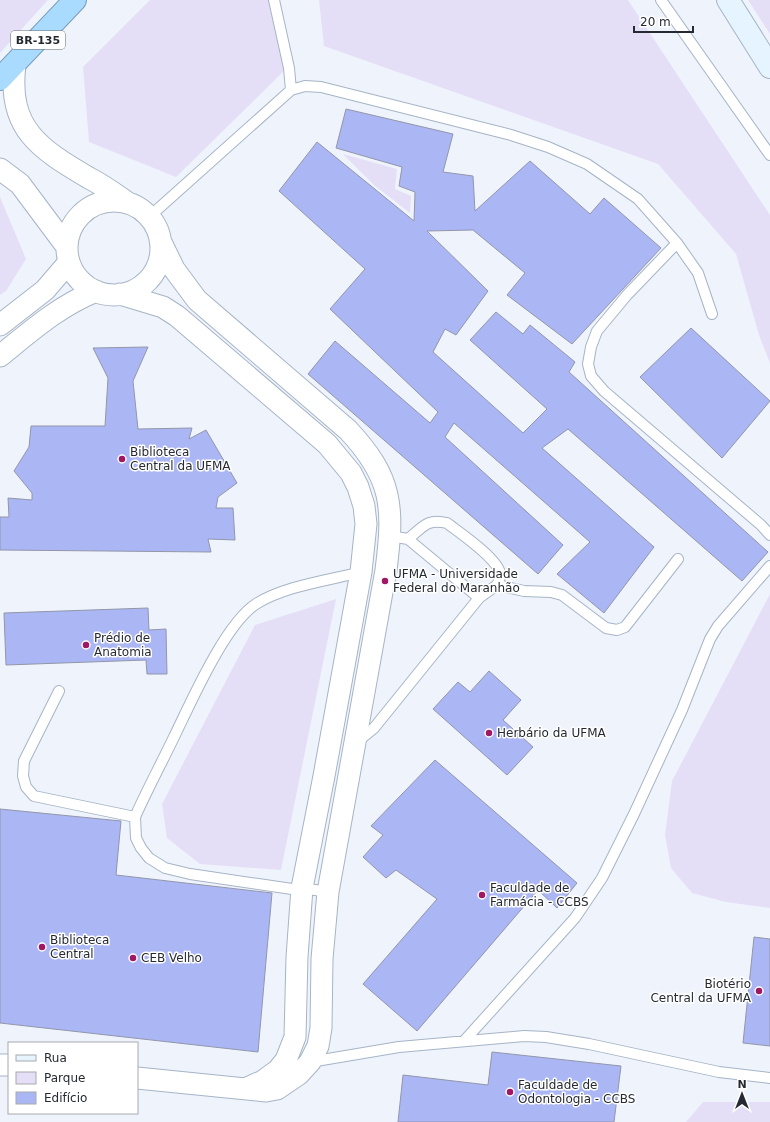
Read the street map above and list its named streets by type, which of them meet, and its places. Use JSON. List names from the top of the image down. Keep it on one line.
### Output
{"streets":{"highway":["BR-135"]},"places":["Biblioteca Central da UFMA","UFMA - Universidade Federal do Maranhão","Prédio de Anatomia","Herbário da UFMA","Faculdade de Farmácia - CCBS","Biblioteca Central","CEB Velho","Biotério Central da UFMA","Faculdade de Odontologia - CCBS"],"legend":["Rua","Parque","Edifício"],"scale_bar":"20 m","north":"top"}
